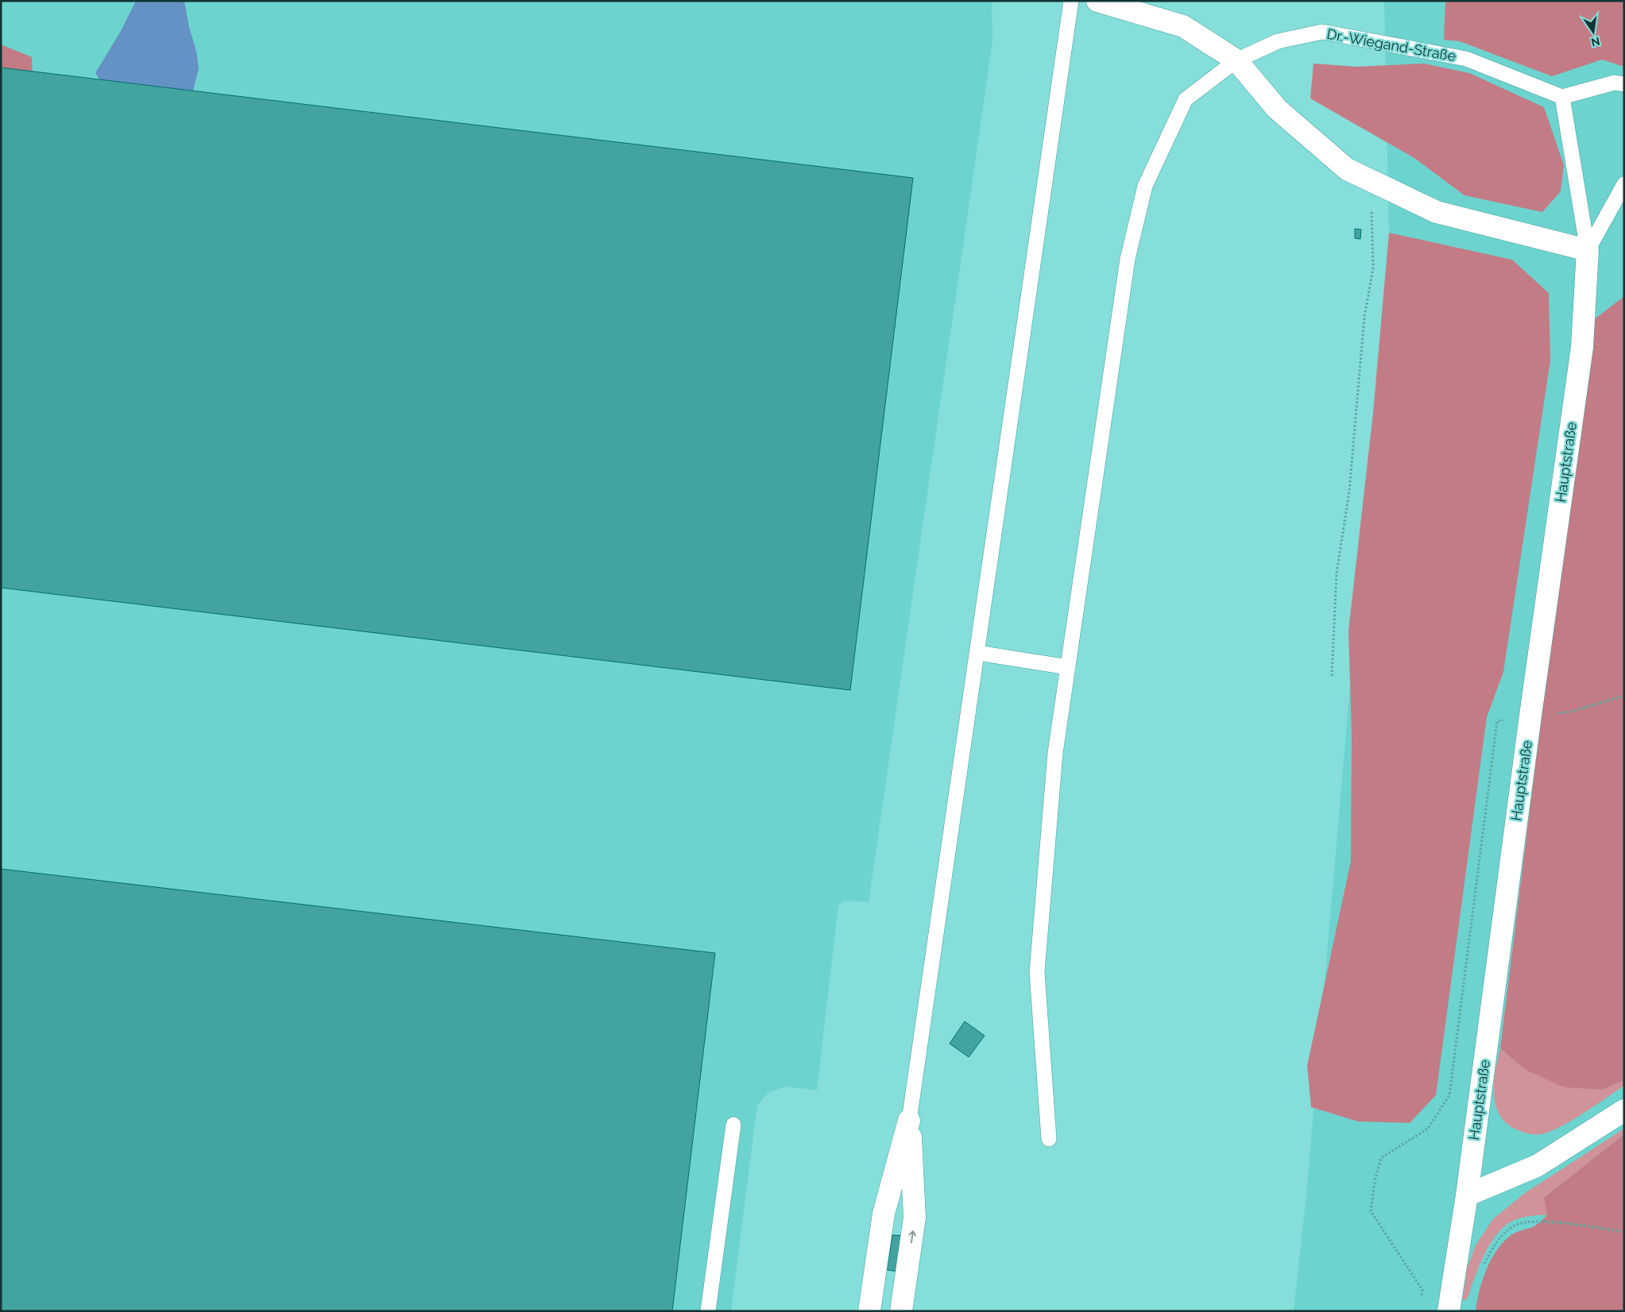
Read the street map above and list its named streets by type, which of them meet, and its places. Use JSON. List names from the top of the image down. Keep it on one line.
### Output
{"streets":{"street":["Hauptstraße"],"lane":["Dr.-Wiegand-Straße"]},"north":"bottom"}
